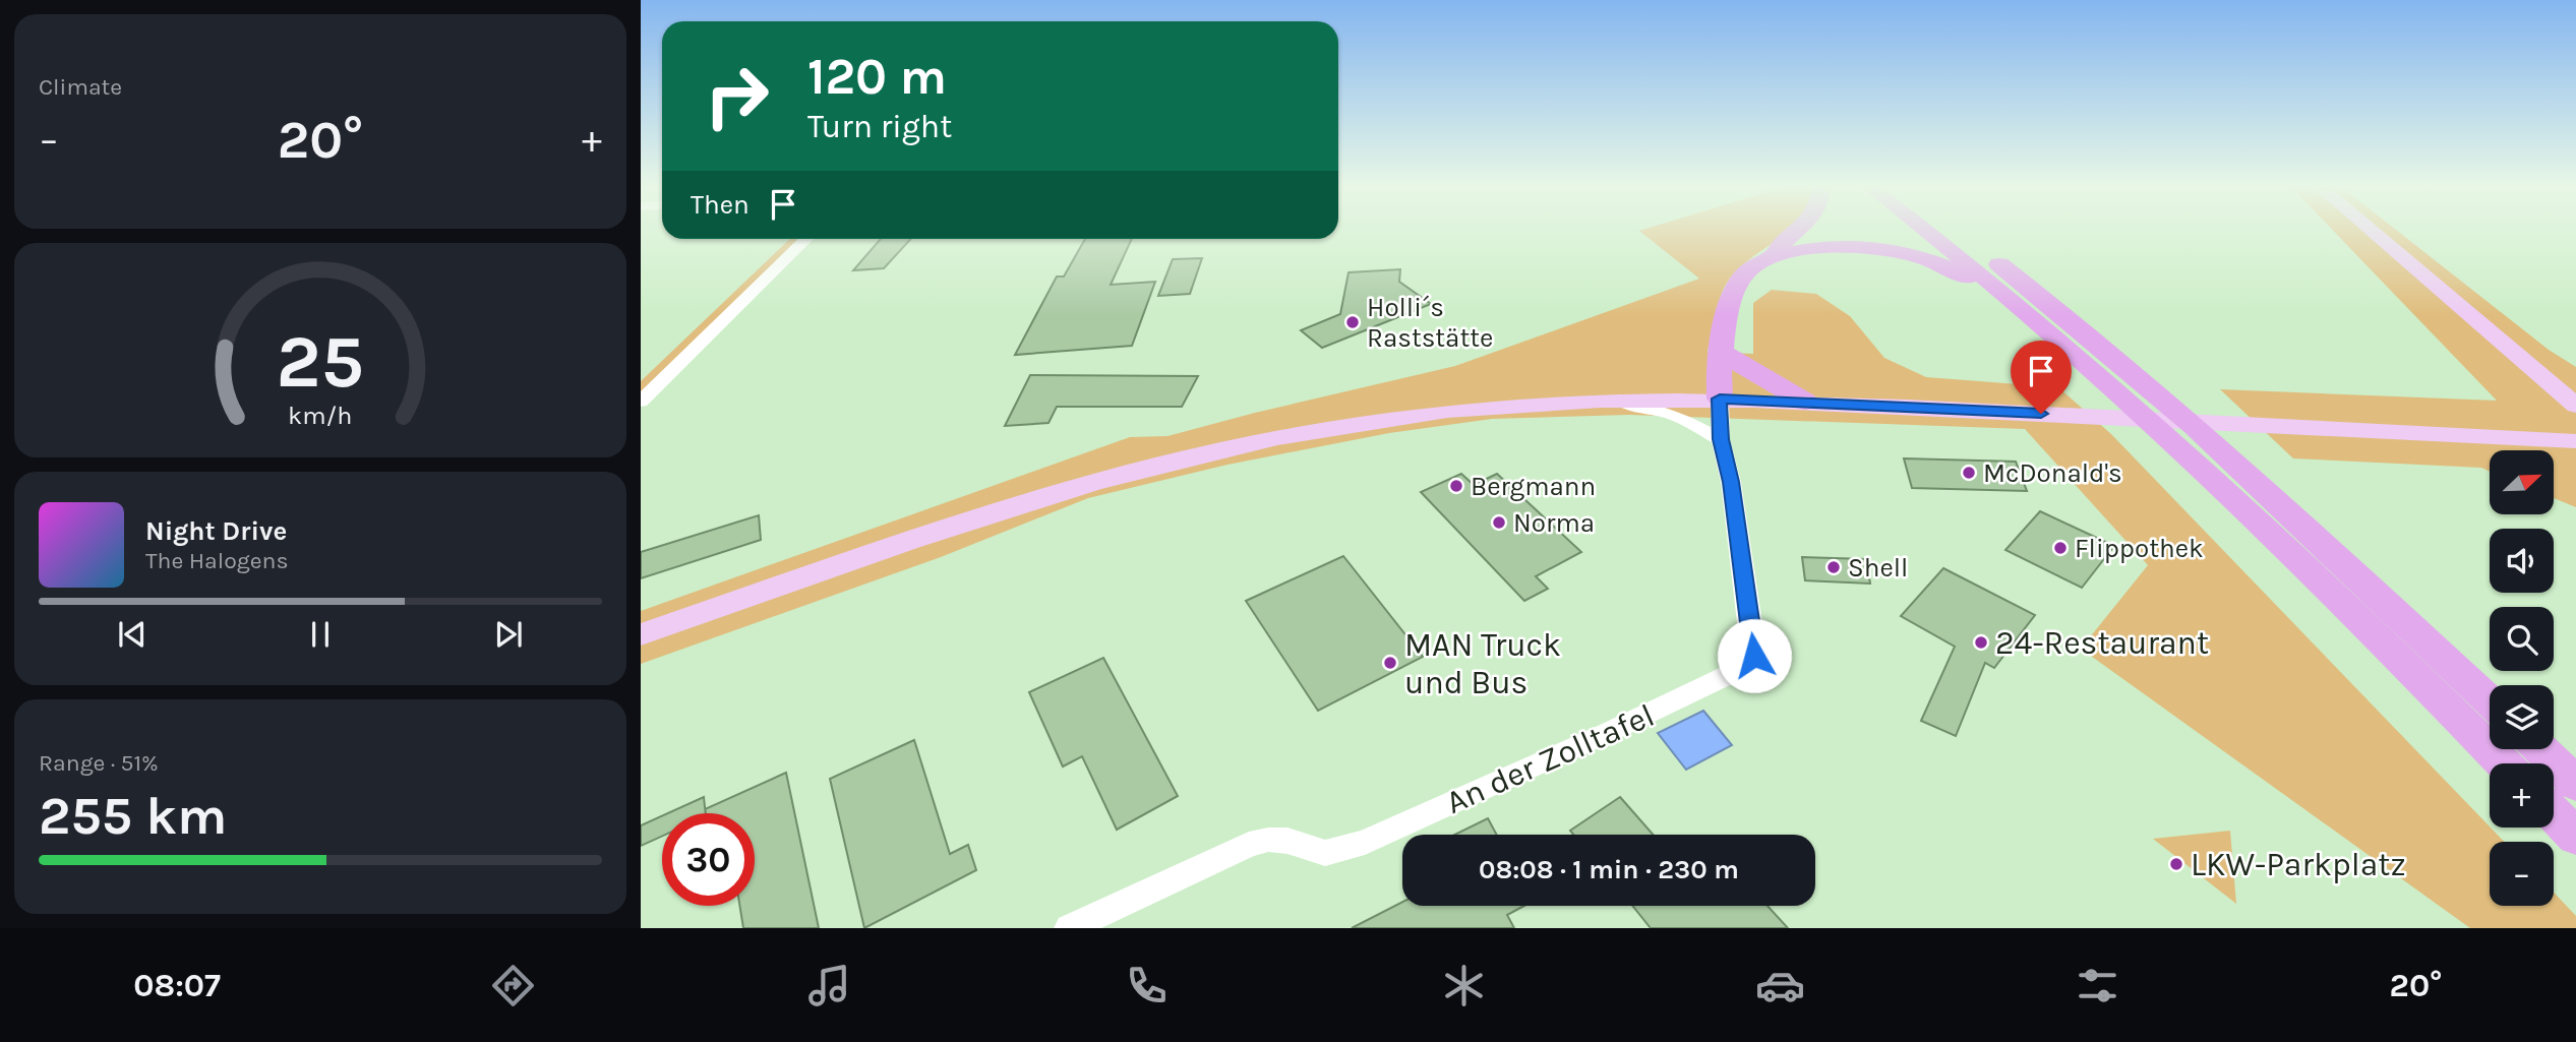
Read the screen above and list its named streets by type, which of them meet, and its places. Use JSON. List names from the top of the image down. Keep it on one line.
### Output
{"streets":{"street":["An der Zolltafel"]},"places":["Holli´s Raststätte","McDonald's","Bergmann","Norma","Flippothek","Shell","24-Restaurant","MAN Truck und Bus","LKW-Parkplatz"],"north":"top right","page":{"tile":["Climate",["Range · 51%","255 km"]],"turn":["120 m","Turn right"],"heat":["−","20°","+"],"then":"Then","map_buttons":["+","−"],"song":["Night Drive","The Halogens"],"limit":"30","trip":"08:08 · 1 min · 230 m","tabs":["08:07","20°"],"gauge":["25","km/h"]}}
